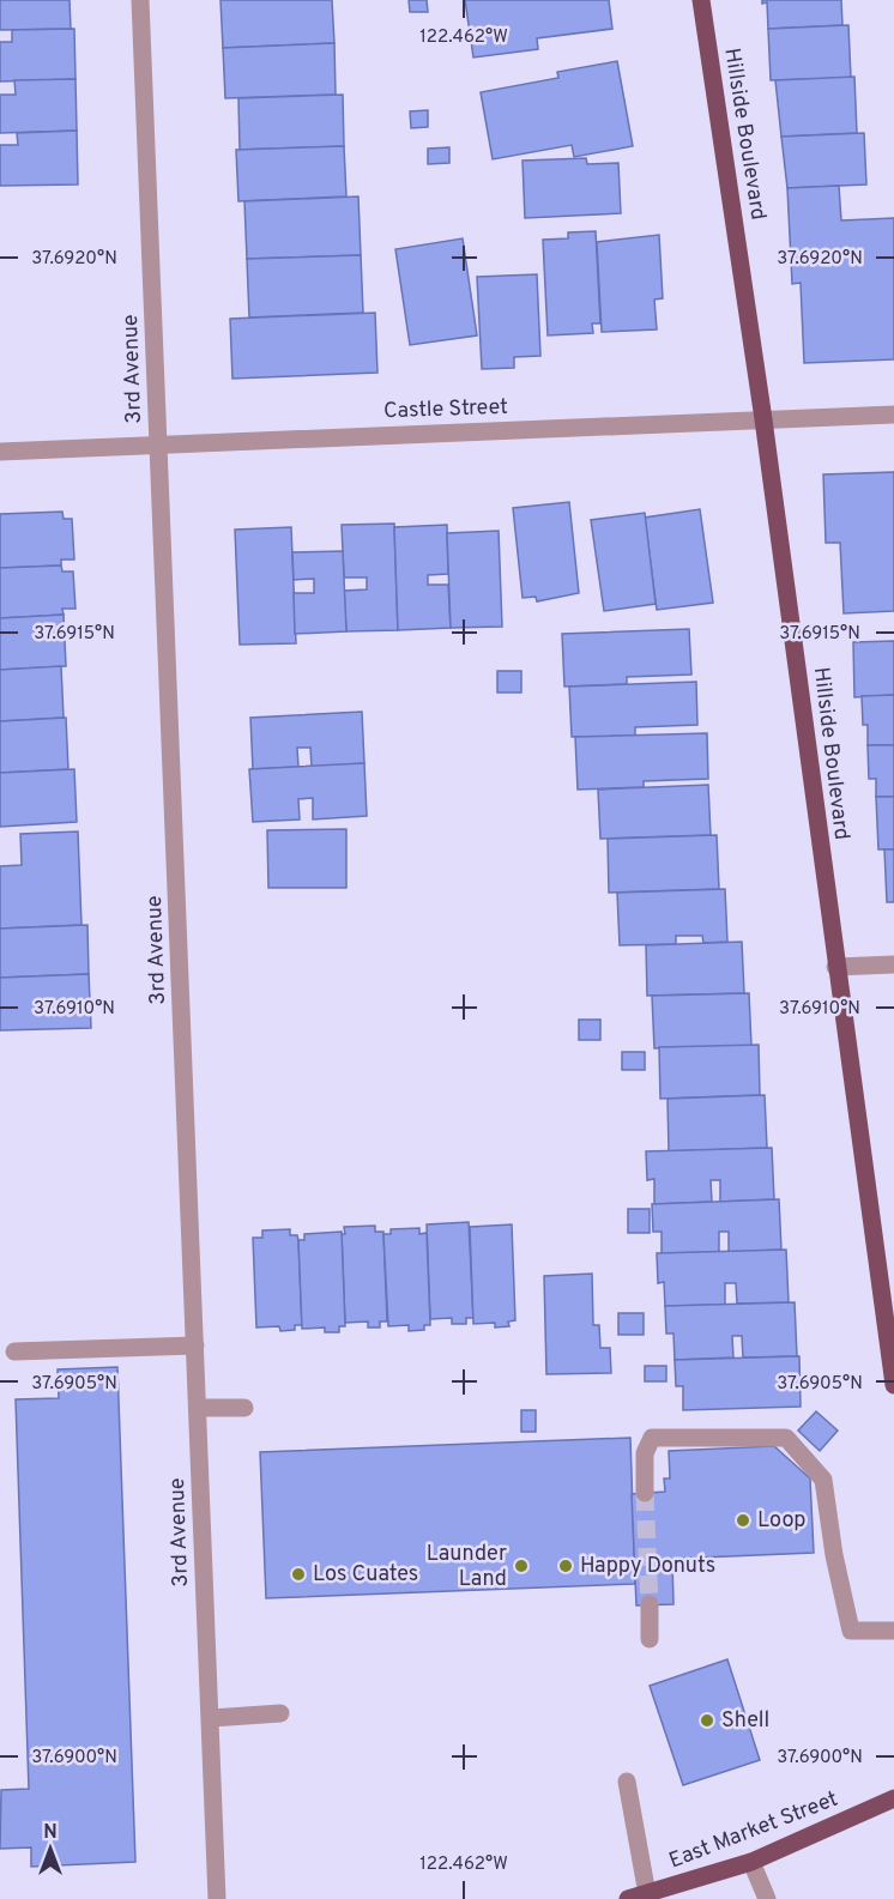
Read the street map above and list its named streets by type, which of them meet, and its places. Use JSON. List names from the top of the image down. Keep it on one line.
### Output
{"streets":{"main road":["Hillside Boulevard","East Market Street"],"street":["3rd Avenue","Castle Street"]},"crossings":[["Hillside Boulevard","Castle Street"],["3rd Avenue","Castle Street"]],"places":["Loop","Launder Land","Happy Donuts","Los Cuates","Shell"],"north":"top","coordinates":["122.462°W","37.6920°N","37.6915°N","37.6910°N","37.6905°N","37.6900°N"]}
